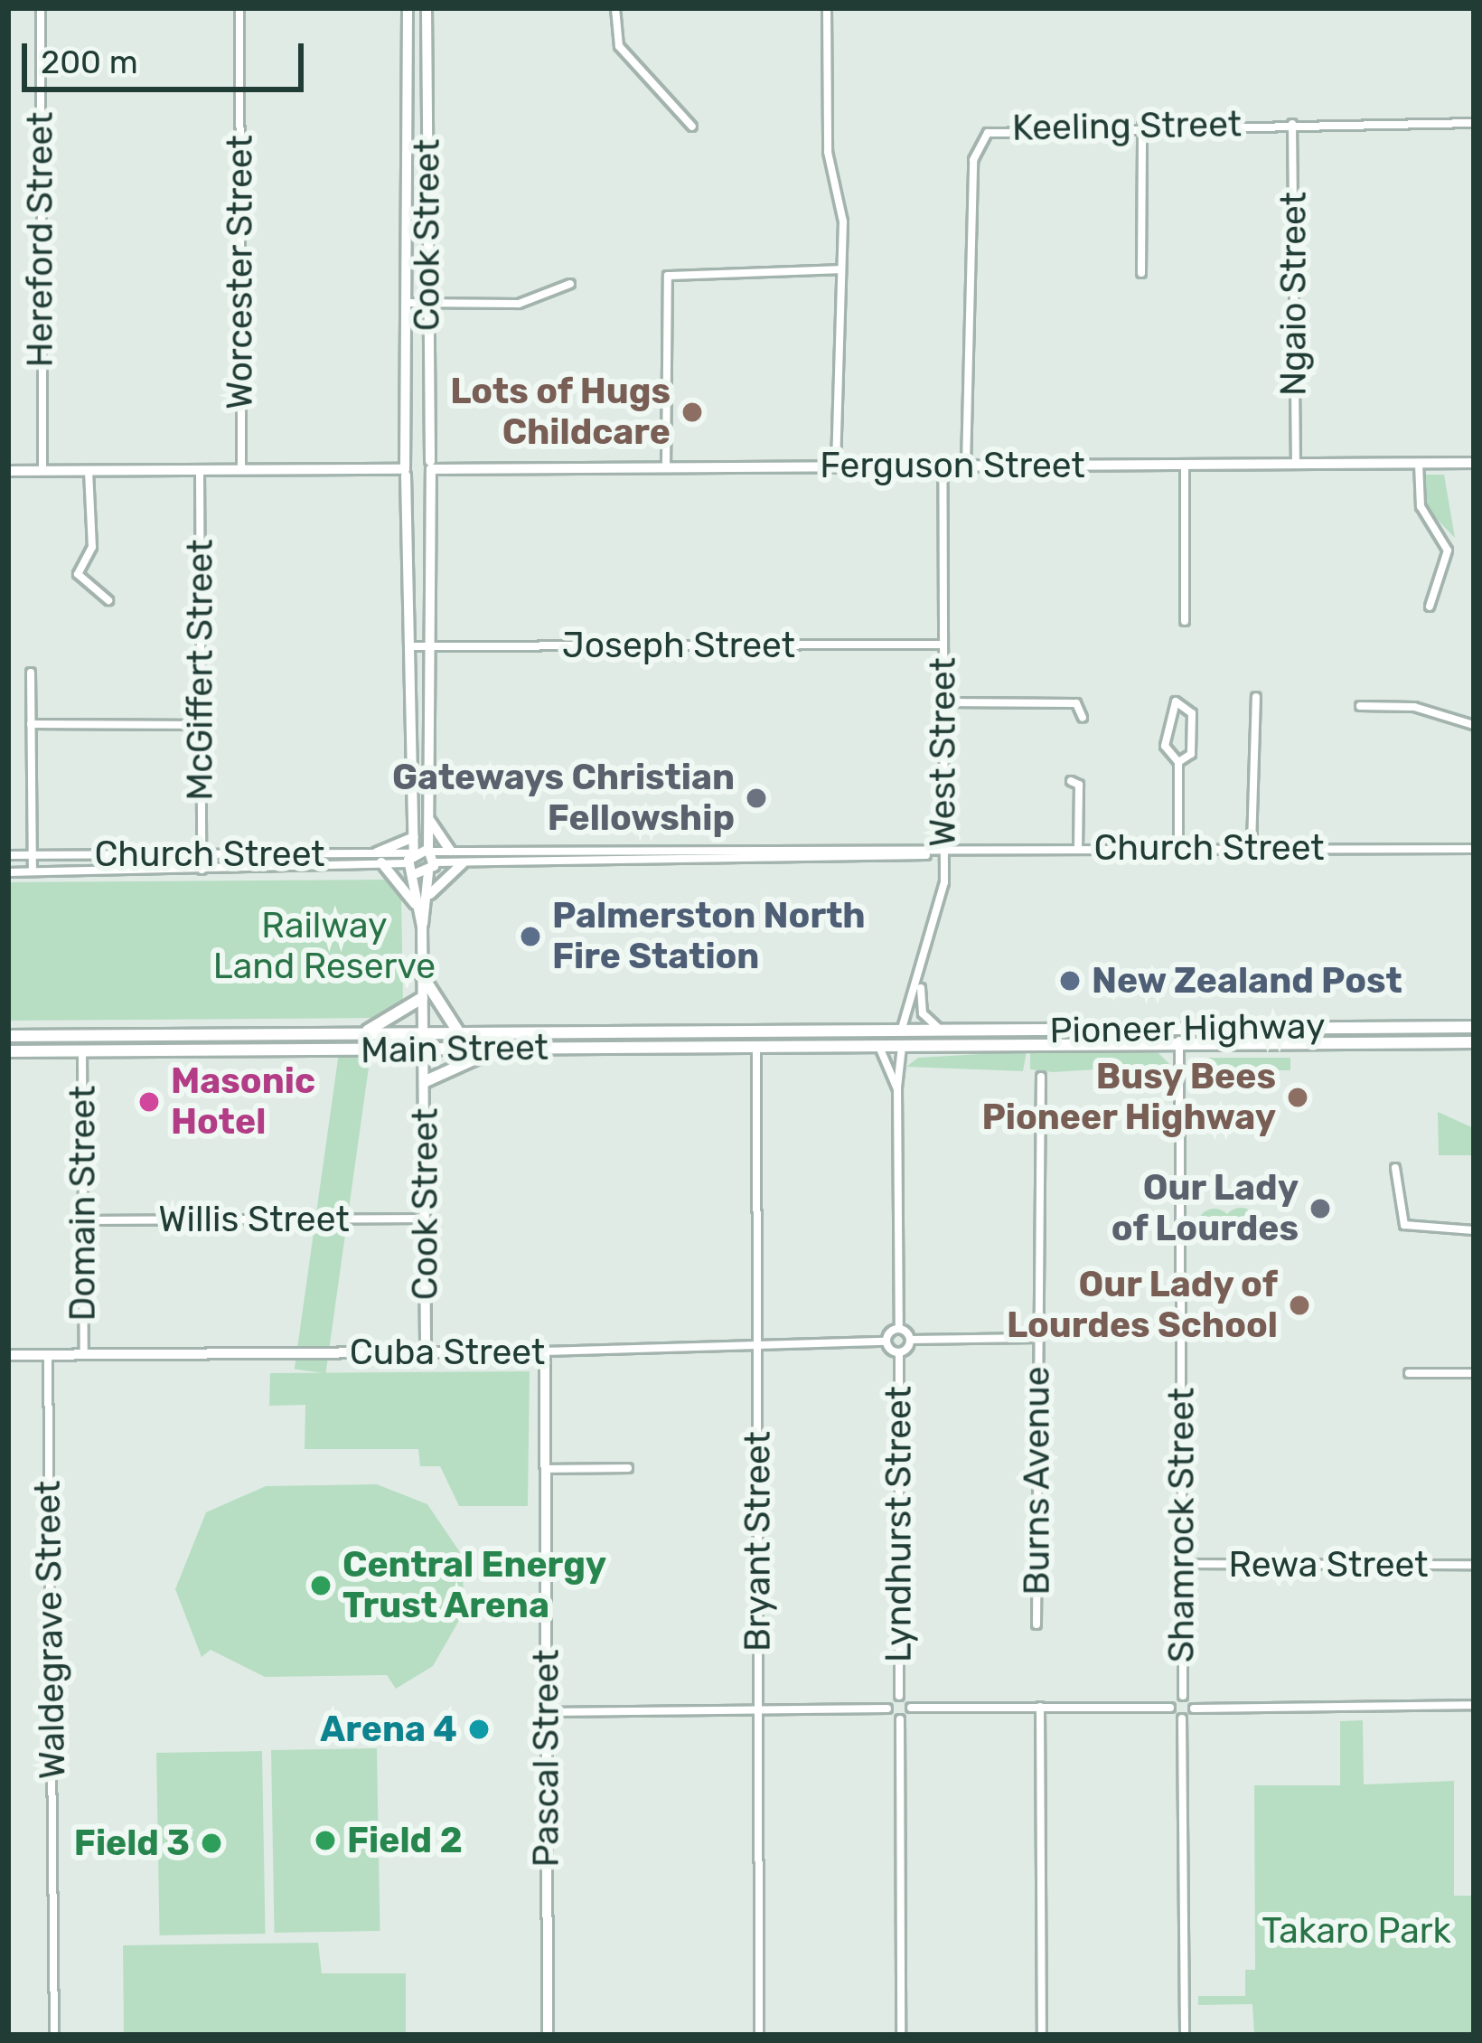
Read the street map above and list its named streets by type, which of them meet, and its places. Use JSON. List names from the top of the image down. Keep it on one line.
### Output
{"streets":{"main road":["Pioneer Highway","Main Street"],"street":["Keeling Street","Cook Street","Hereford Street","Worcester Street","Ngaio Street","Ferguson Street","Joseph Street","McGiffert Street","West Street","Church Street","Domain Street","Willis Street","Cuba Street","Burns Avenue","Lyndhurst Street","Shamrock Street","Bryant Street","Rewa Street","Waldegrave Street","Pascal Street"]},"crossings":[["Keeling Street","Ngaio Street"],["Keeling Street","Ferguson Street"],["Cook Street","Ferguson Street"],["Cook Street","Joseph Street"],["Cook Street","Church Street"],["Cook Street","Main Street"],["Cook Street","Willis Street"],["Cook Street","Cuba Street"],["Ngaio Street","Ferguson Street"],["Ferguson Street","West Street"],["Joseph Street","West Street"],["McGiffert Street","Church Street"],["West Street","Church Street"],["West Street","Pioneer Highway"],["West Street","Main Street"],["Pioneer Highway","Main Street"],["Pioneer Highway","Shamrock Street"],["Main Street","Domain Street"],["Main Street","Bryant Street"],["Domain Street","Willis Street"],["Domain Street","Cuba Street"],["Cuba Street","Bryant Street"],["Cuba Street","Waldegrave Street"],["Cuba Street","Pascal Street"],["Shamrock Street","Rewa Street"]],"parks":["Railway Land Reserve","Takaro Park"],"places":["Lots of Hugs Childcare","Gateways Christian Fellowship","Palmerston North Fire Station","New Zealand Post","Busy Bees Pioneer Highway","Masonic Hotel","Our Lady of Lourdes","Our Lady of Lourdes School","Central Energy Trust Arena","Arena 4","Field 2","Field 3"],"scale_bar":"200 m"}
